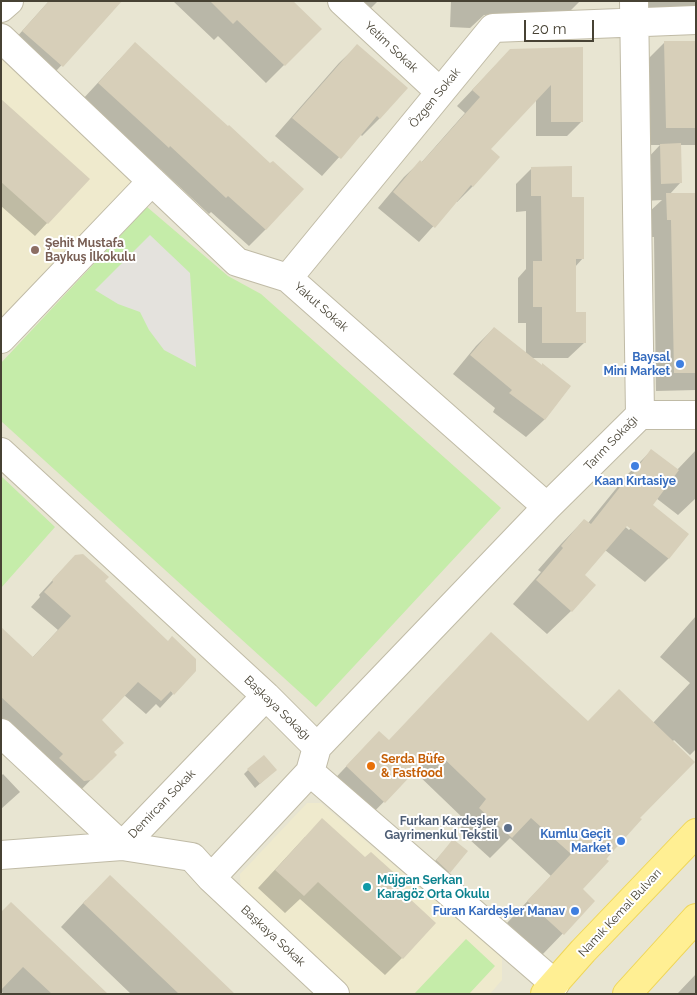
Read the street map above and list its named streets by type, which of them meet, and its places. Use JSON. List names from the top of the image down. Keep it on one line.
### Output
{"streets":{"main road":["Namık Kemal Bulvarı"],"street":["Yetim Sokak","Özgen Sokak","Yakut Sokak","Tarım Sokağı","Başkaya Sokağı","Demircan Sokak","Başkaya Sokak"]},"crossings":[["Yetim Sokak","Özgen Sokak"],["Özgen Sokak","Yakut Sokak"],["Özgen Sokak","Tarım Sokağı"],["Yakut Sokak","Tarım Sokağı"],["Tarım Sokağı","Başkaya Sokağı"],["Tarım Sokağı","Başkaya Sokak"],["Başkaya Sokağı","Demircan Sokak"],["Başkaya Sokağı","Namık Kemal Bulvarı"],["Demircan Sokak","Başkaya Sokak"]],"places":["Şehit Mustafa Baykuş İlkokulu","Baysal Mini Market","Kaan Kırtasiye","Serda Büfe & Fastfood","Furkan Kardeşler Gayrimenkul Tekstil","Kumlu Geçit Market","Müjgan Serkan Karagöz Orta Okulu","Furan Kardeşler Manav"],"scale_bar":"20 m"}
